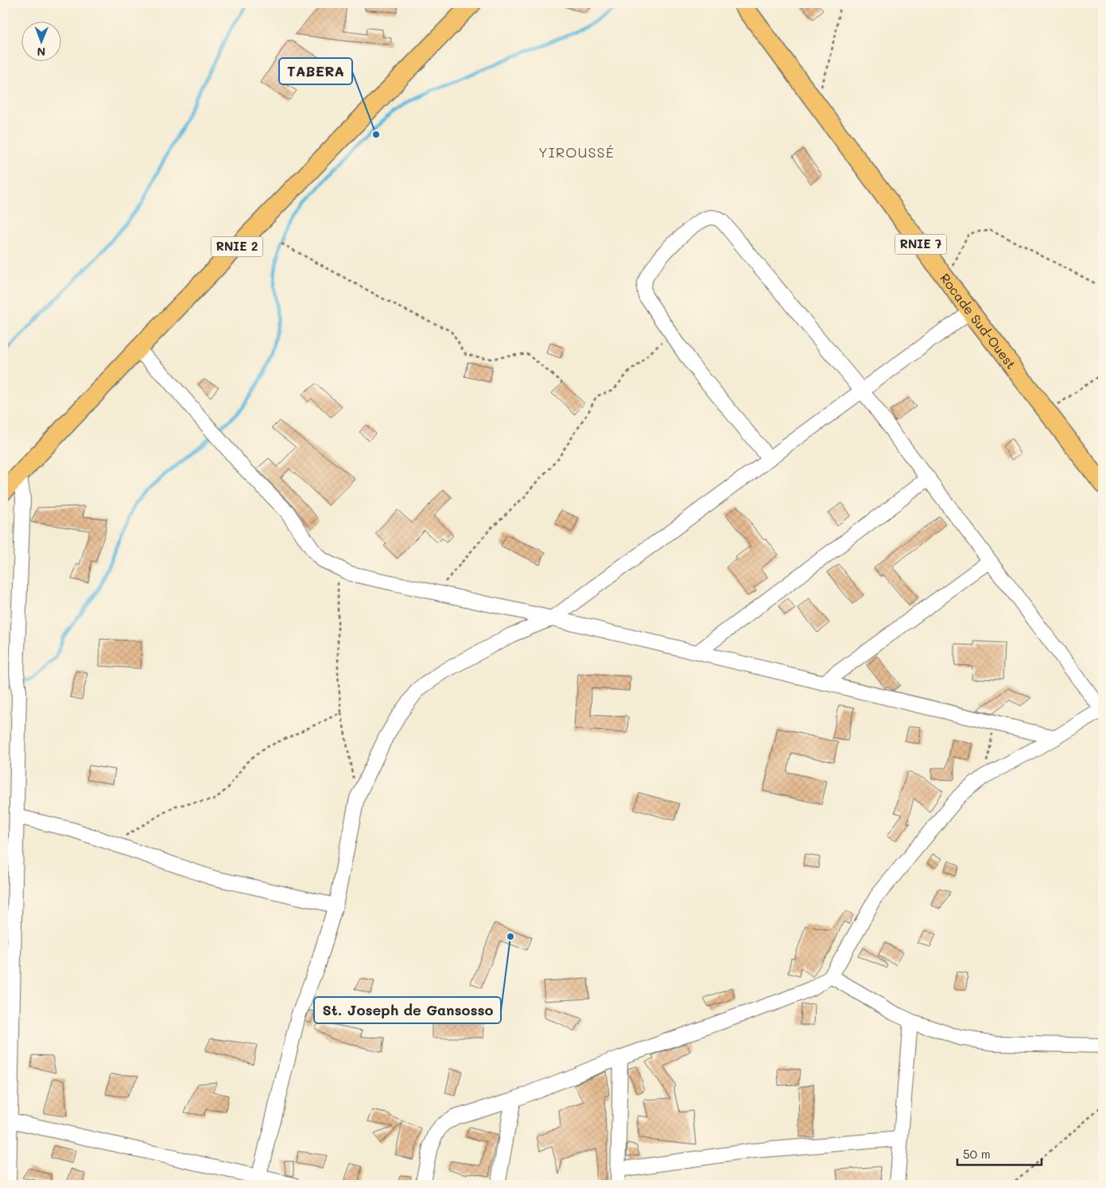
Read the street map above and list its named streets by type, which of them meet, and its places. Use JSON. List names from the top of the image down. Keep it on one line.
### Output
{"streets":{"main road":["RNIE 7","RNIE 2","Rocade Sud-Ouest"]},"districts":["YIROUSSÉ"],"places":["TABERA","St. Joseph de Gansosso"],"scale_bar":"50 m","north":"bottom"}
